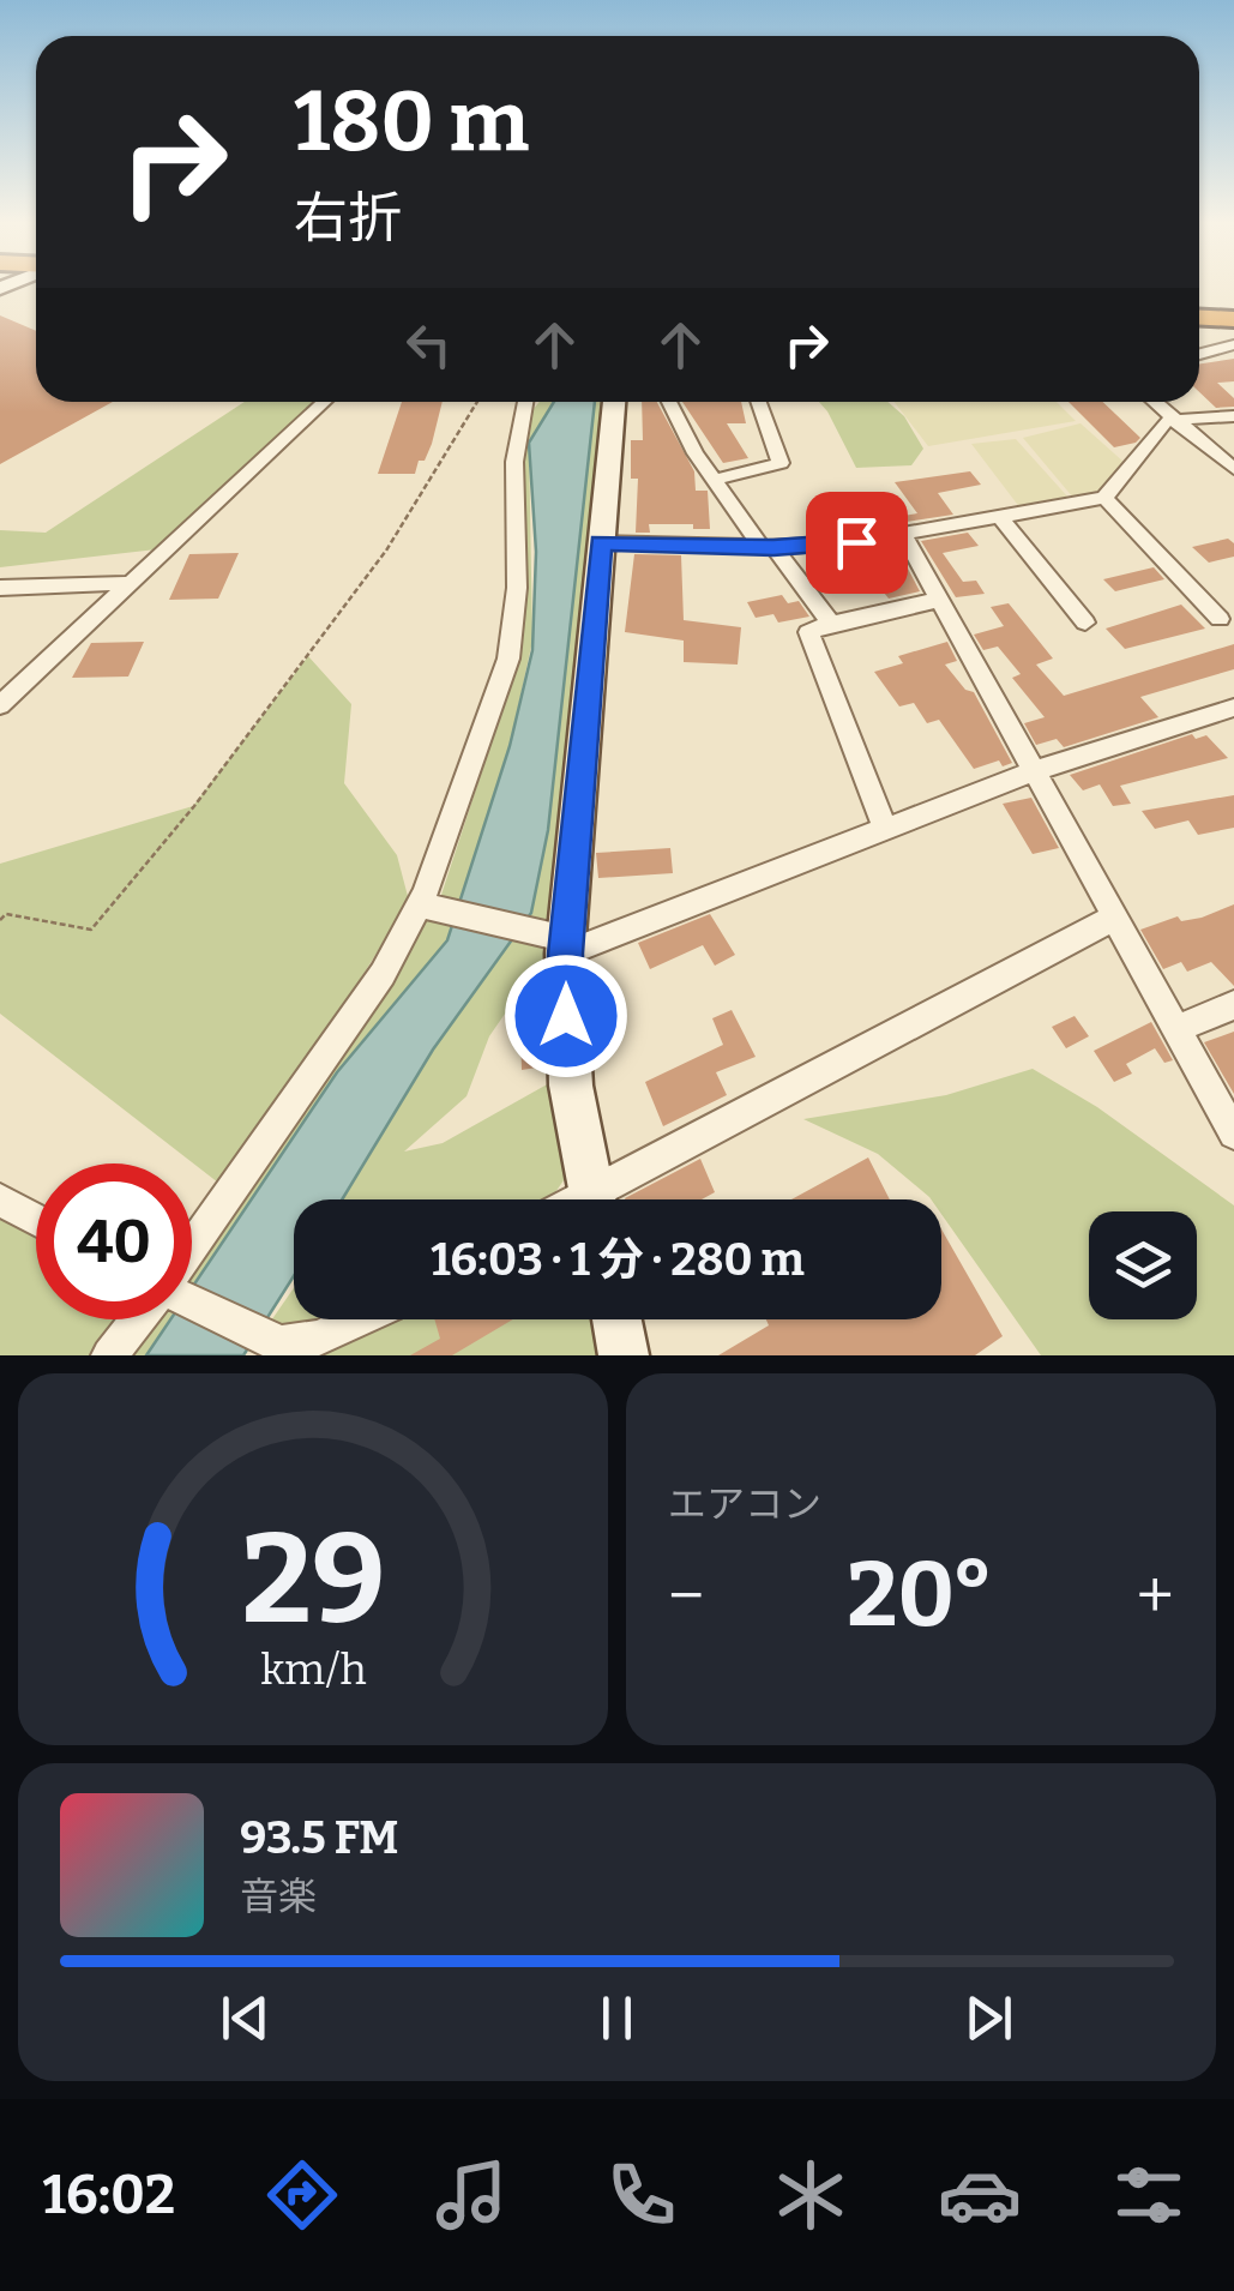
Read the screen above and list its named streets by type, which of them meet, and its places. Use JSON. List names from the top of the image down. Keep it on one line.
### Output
{"page":{"turn":["180 m","右折"],"limit":"40","trip":"16:03 · 1 分 · 280 m","tile":"エアコン","heat":["−","20°","+"],"song":["93.5 FM","音楽"],"tabs":"16:02","gauge":["29","km/h"]}}
